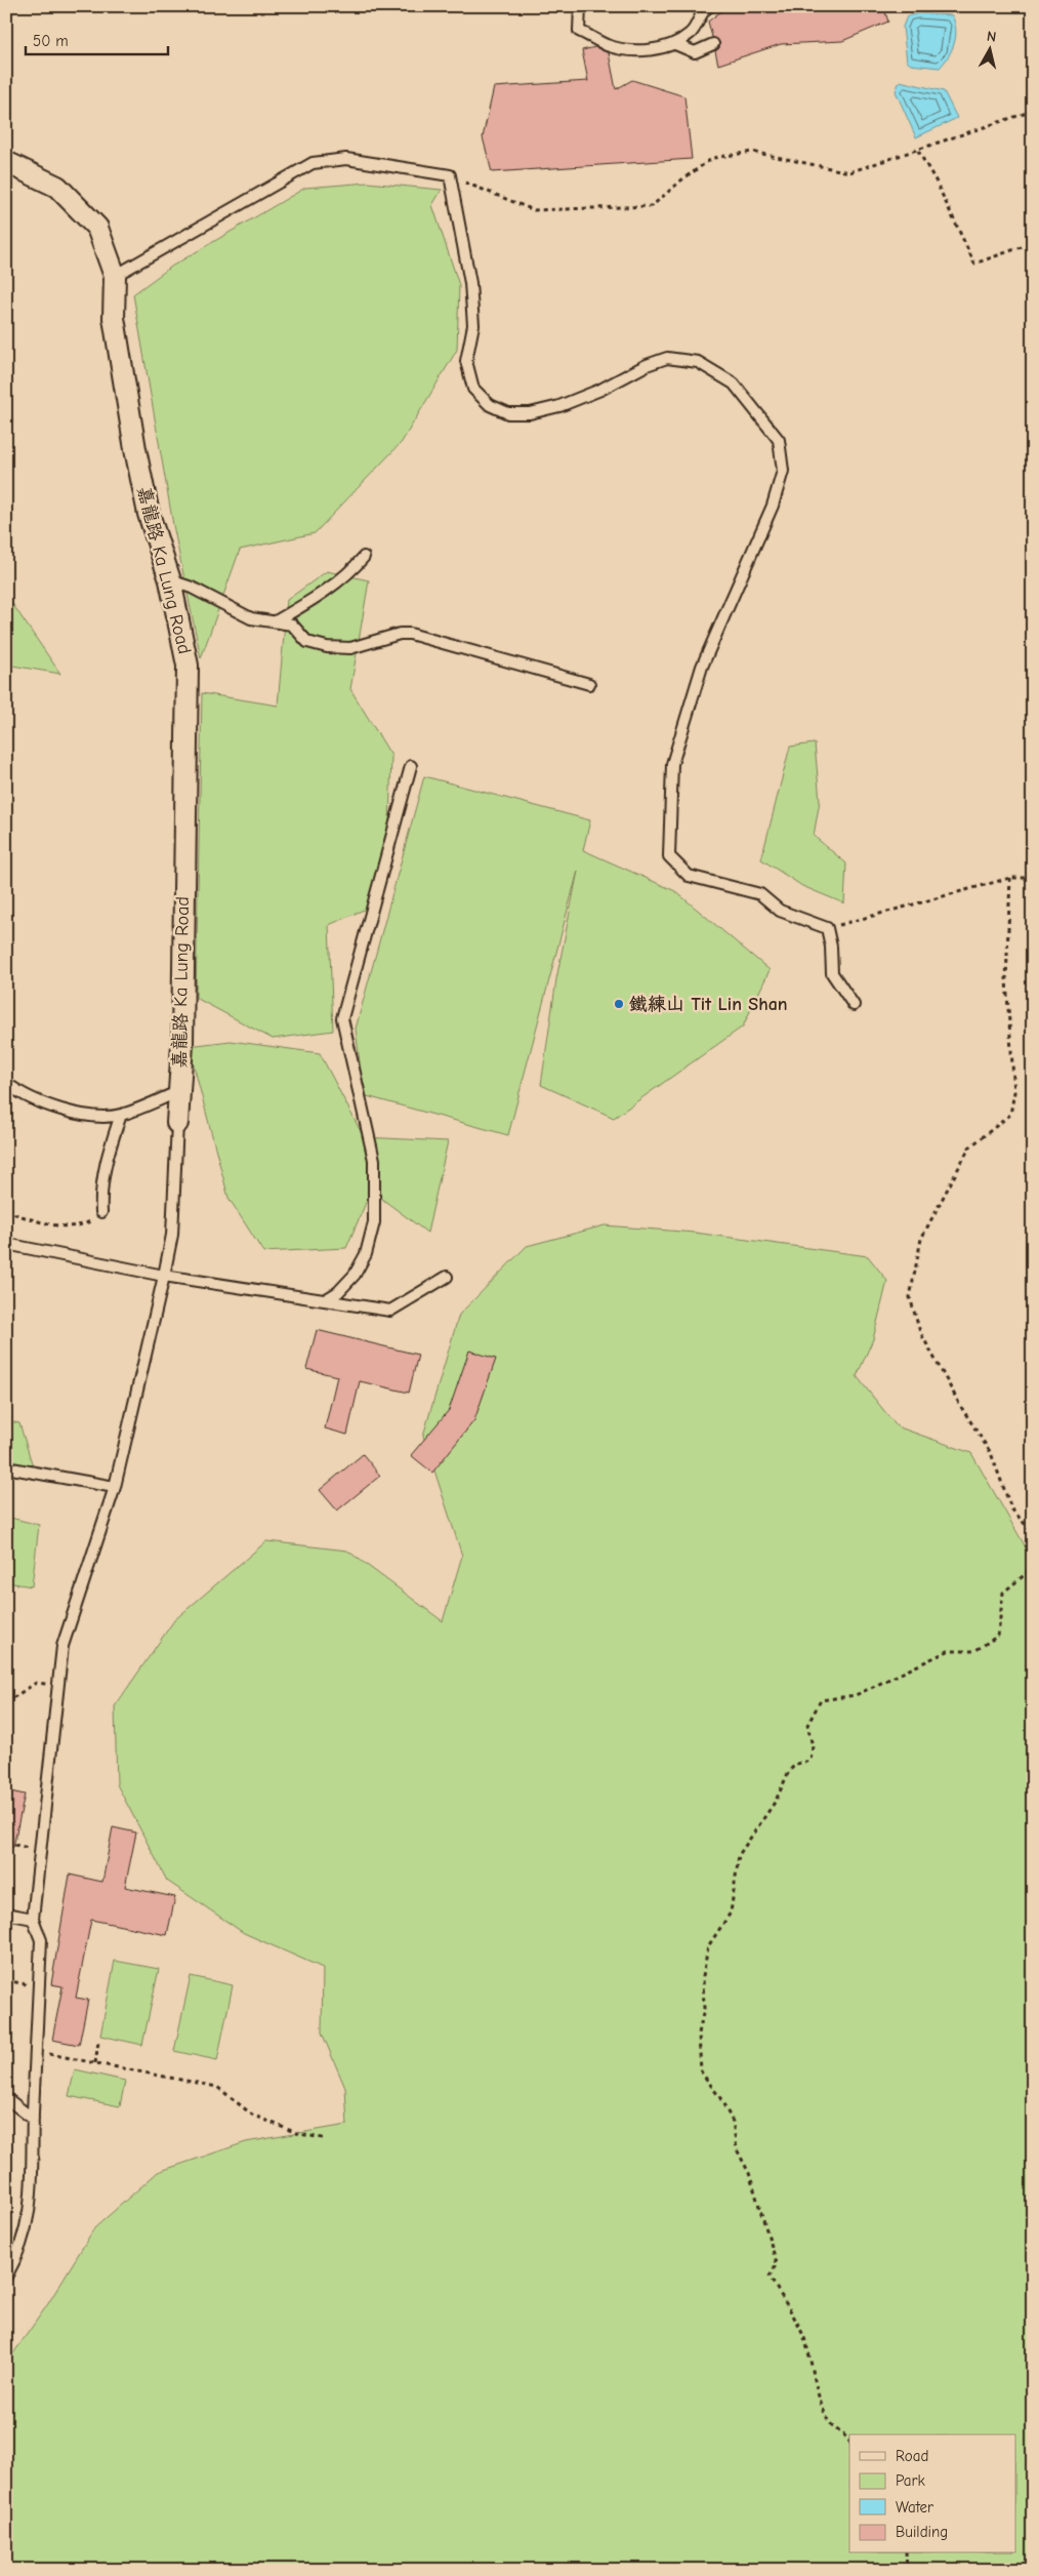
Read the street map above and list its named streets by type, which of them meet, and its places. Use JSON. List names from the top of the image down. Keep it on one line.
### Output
{"streets":{"street":["嘉龍路 Ka Lung Road"]},"places":["鐵練山 Tit Lin Shan"],"legend":["Road","Park","Water","Building"],"scale_bar":"50 m","north":"top"}
